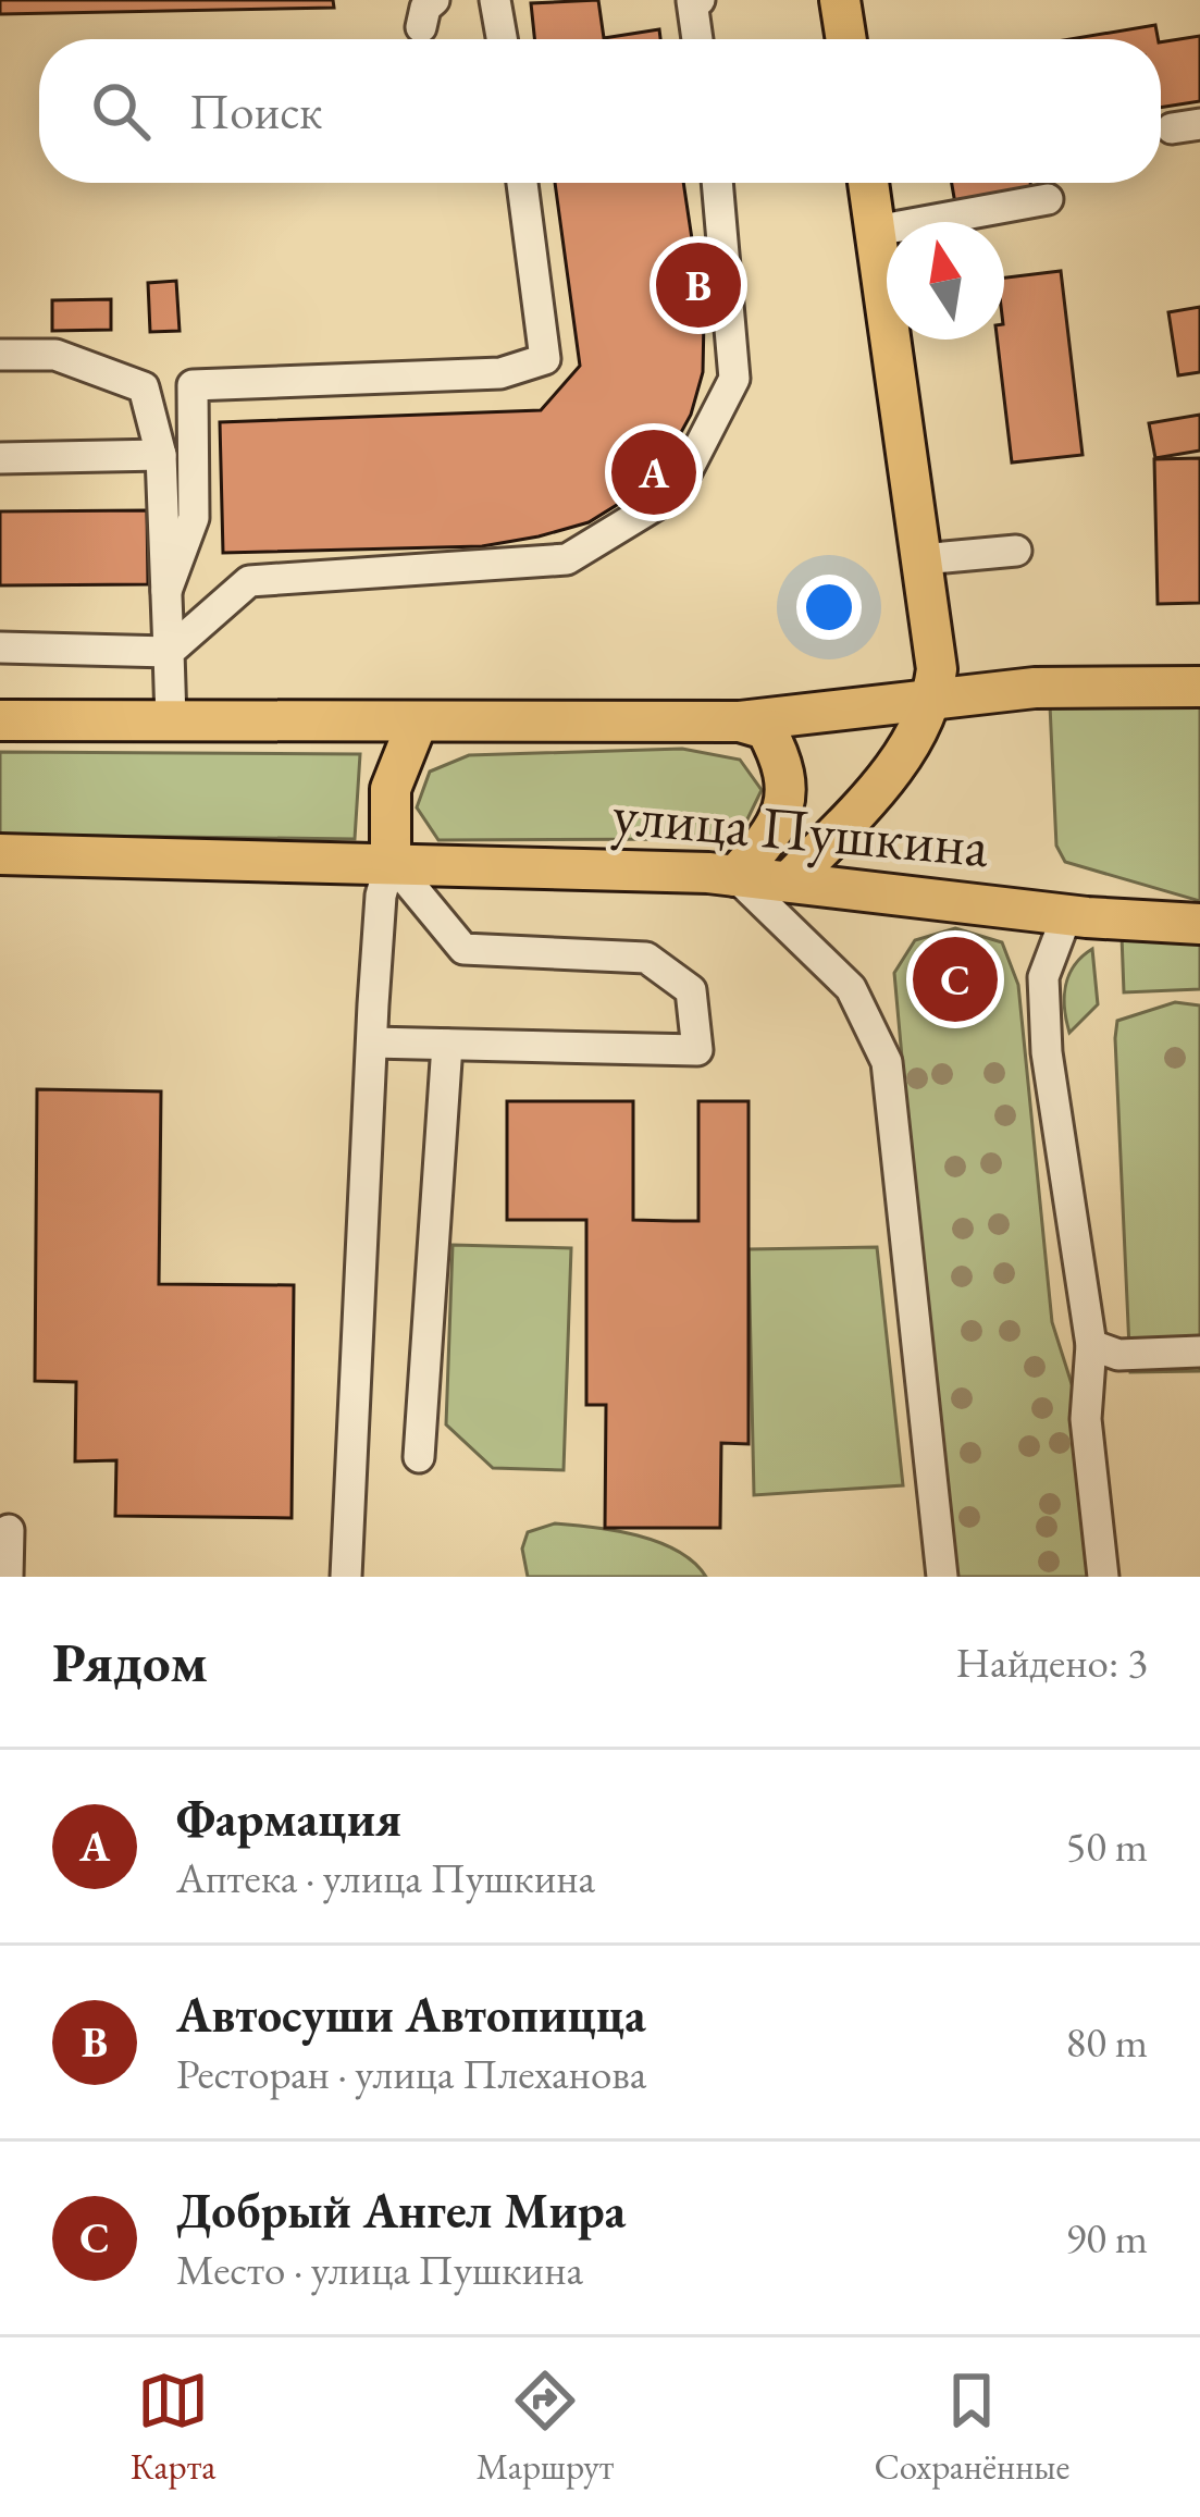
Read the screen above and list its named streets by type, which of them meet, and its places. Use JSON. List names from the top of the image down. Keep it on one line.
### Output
{"streets":{"main road":["улица Пушкина"]},"north":"top","page":{"search":"Поиск","pins":["B","A","C"],"heading":["Рядом","Найдено: 3"],"list":[{"mark":"A","name":"Фармация","note":"Аптека · улица Пушкина","value":"50 m"},{"mark":"B","name":"Автосуши Автопицца","note":"Ресторан · улица Плеханова","value":"80 m"},{"mark":"C","name":"Добрый Ангел Мира","note":"Место · улица Пушкина","value":"90 m"}],"nav":["Карта","Маршрут","Сохранённые"]}}
